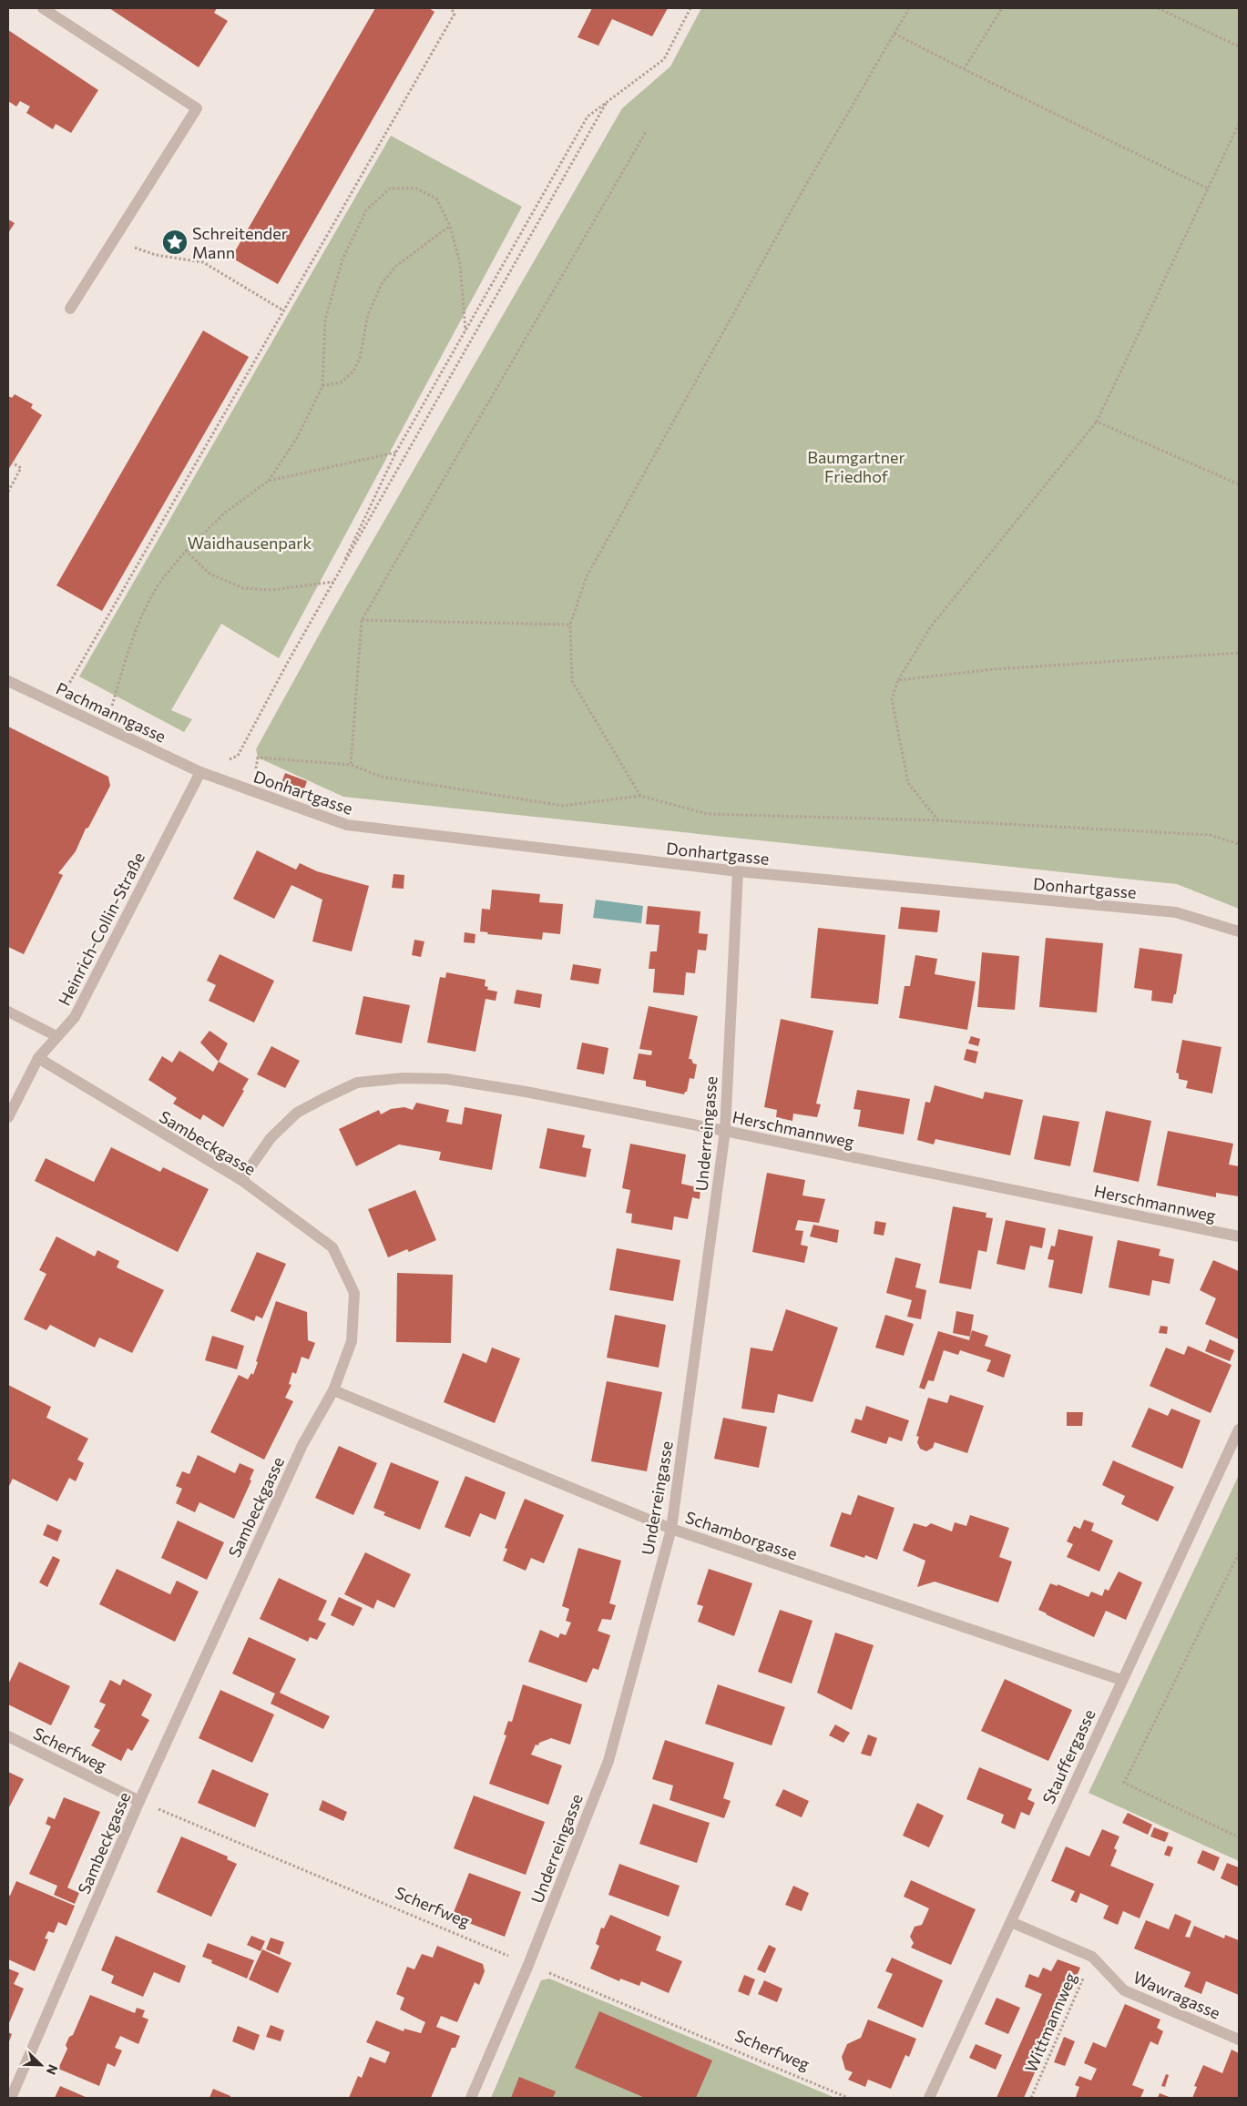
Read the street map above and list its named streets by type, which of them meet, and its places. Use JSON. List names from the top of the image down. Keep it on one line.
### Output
{"streets":{"street":["Pachmanngasse","Donhartgasse","Heinrich-Collin-Straße","Herschmannweg","Underreingasse","Sambeckgasse","Schamborgasse","Scherfweg","Stauffergasse","Wawragasse"],"path":["Wittmannweg"]},"crossings":[["Pachmanngasse","Donhartgasse"],["Pachmanngasse","Heinrich-Collin-Straße"],["Donhartgasse","Heinrich-Collin-Straße"],["Donhartgasse","Underreingasse"],["Heinrich-Collin-Straße","Sambeckgasse"],["Herschmannweg","Underreingasse"],["Herschmannweg","Sambeckgasse"],["Underreingasse","Schamborgasse"],["Underreingasse","Scherfweg"],["Sambeckgasse","Schamborgasse"],["Sambeckgasse","Scherfweg"],["Schamborgasse","Stauffergasse"],["Stauffergasse","Wawragasse"],["Wawragasse","Wittmannweg"]],"parks":["Baumgartner Friedhof","Waidhausenpark"],"places":{"place":["Schreitender Mann"]},"north":"bottom right"}
